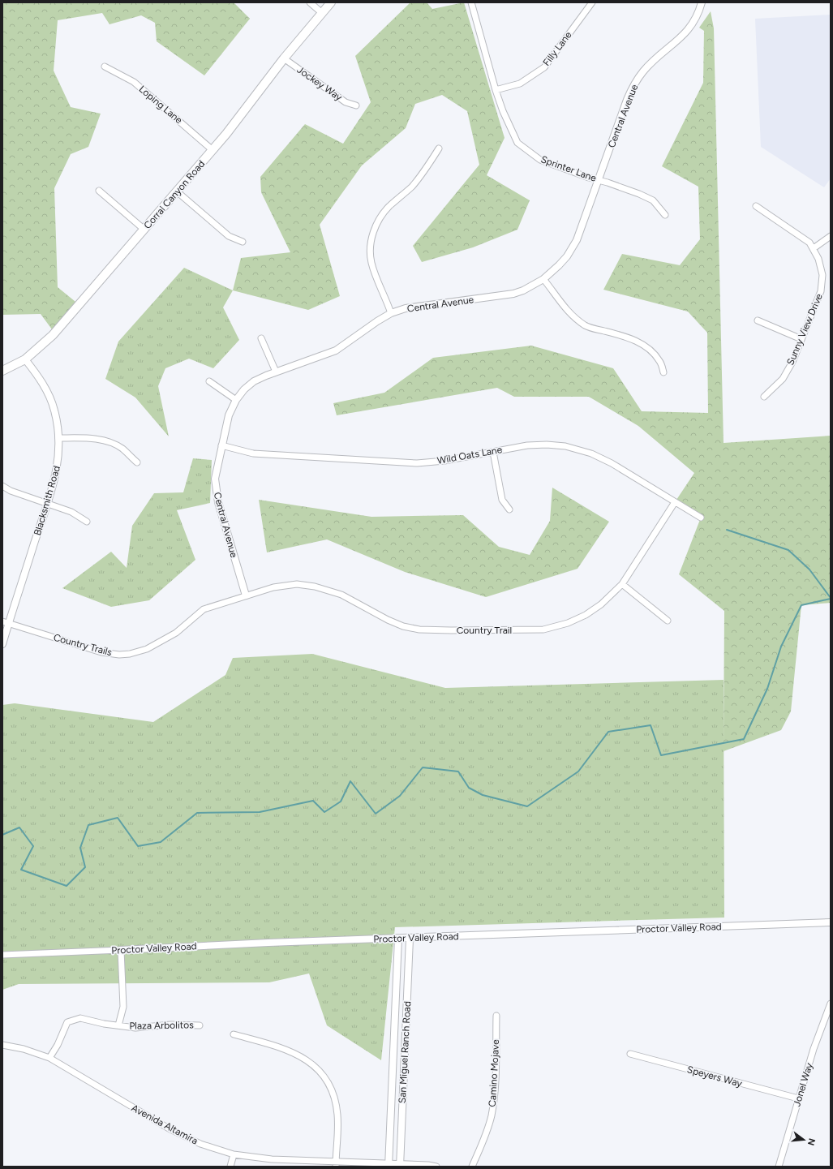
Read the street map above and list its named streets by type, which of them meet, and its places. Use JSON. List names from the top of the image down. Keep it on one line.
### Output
{"streets":{"main road":["Corral Canyon Road"],"street":["Filly Lane","Jockey Way","Loping Lane","Central Avenue","Sprinter Lane","Sunny View Drive","Wild Oats Lane","Blacksmith Road","Country Trail","Country Trails","Proctor Valley Road","Plaza Arbolitos","San Miguel Ranch Road","Camino Mojave","Speyers Way","Jonel Way","Avenida Altamira"]},"crossings":[["Filly Lane","Sprinter Lane"],["Jockey Way","Corral Canyon Road"],["Loping Lane","Corral Canyon Road"],["Central Avenue","Sprinter Lane"],["Central Avenue","Wild Oats Lane"],["Central Avenue","Country Trail"],["Central Avenue","Country Trails"],["Corral Canyon Road","Blacksmith Road"],["Wild Oats Lane","Country Trail"],["Blacksmith Road","Country Trails"],["Country Trail","Country Trails"],["Proctor Valley Road","San Miguel Ranch Road"],["Plaza Arbolitos","Avenida Altamira"],["San Miguel Ranch Road","Avenida Altamira"],["Speyers Way","Jonel Way"]],"north":"right"}
